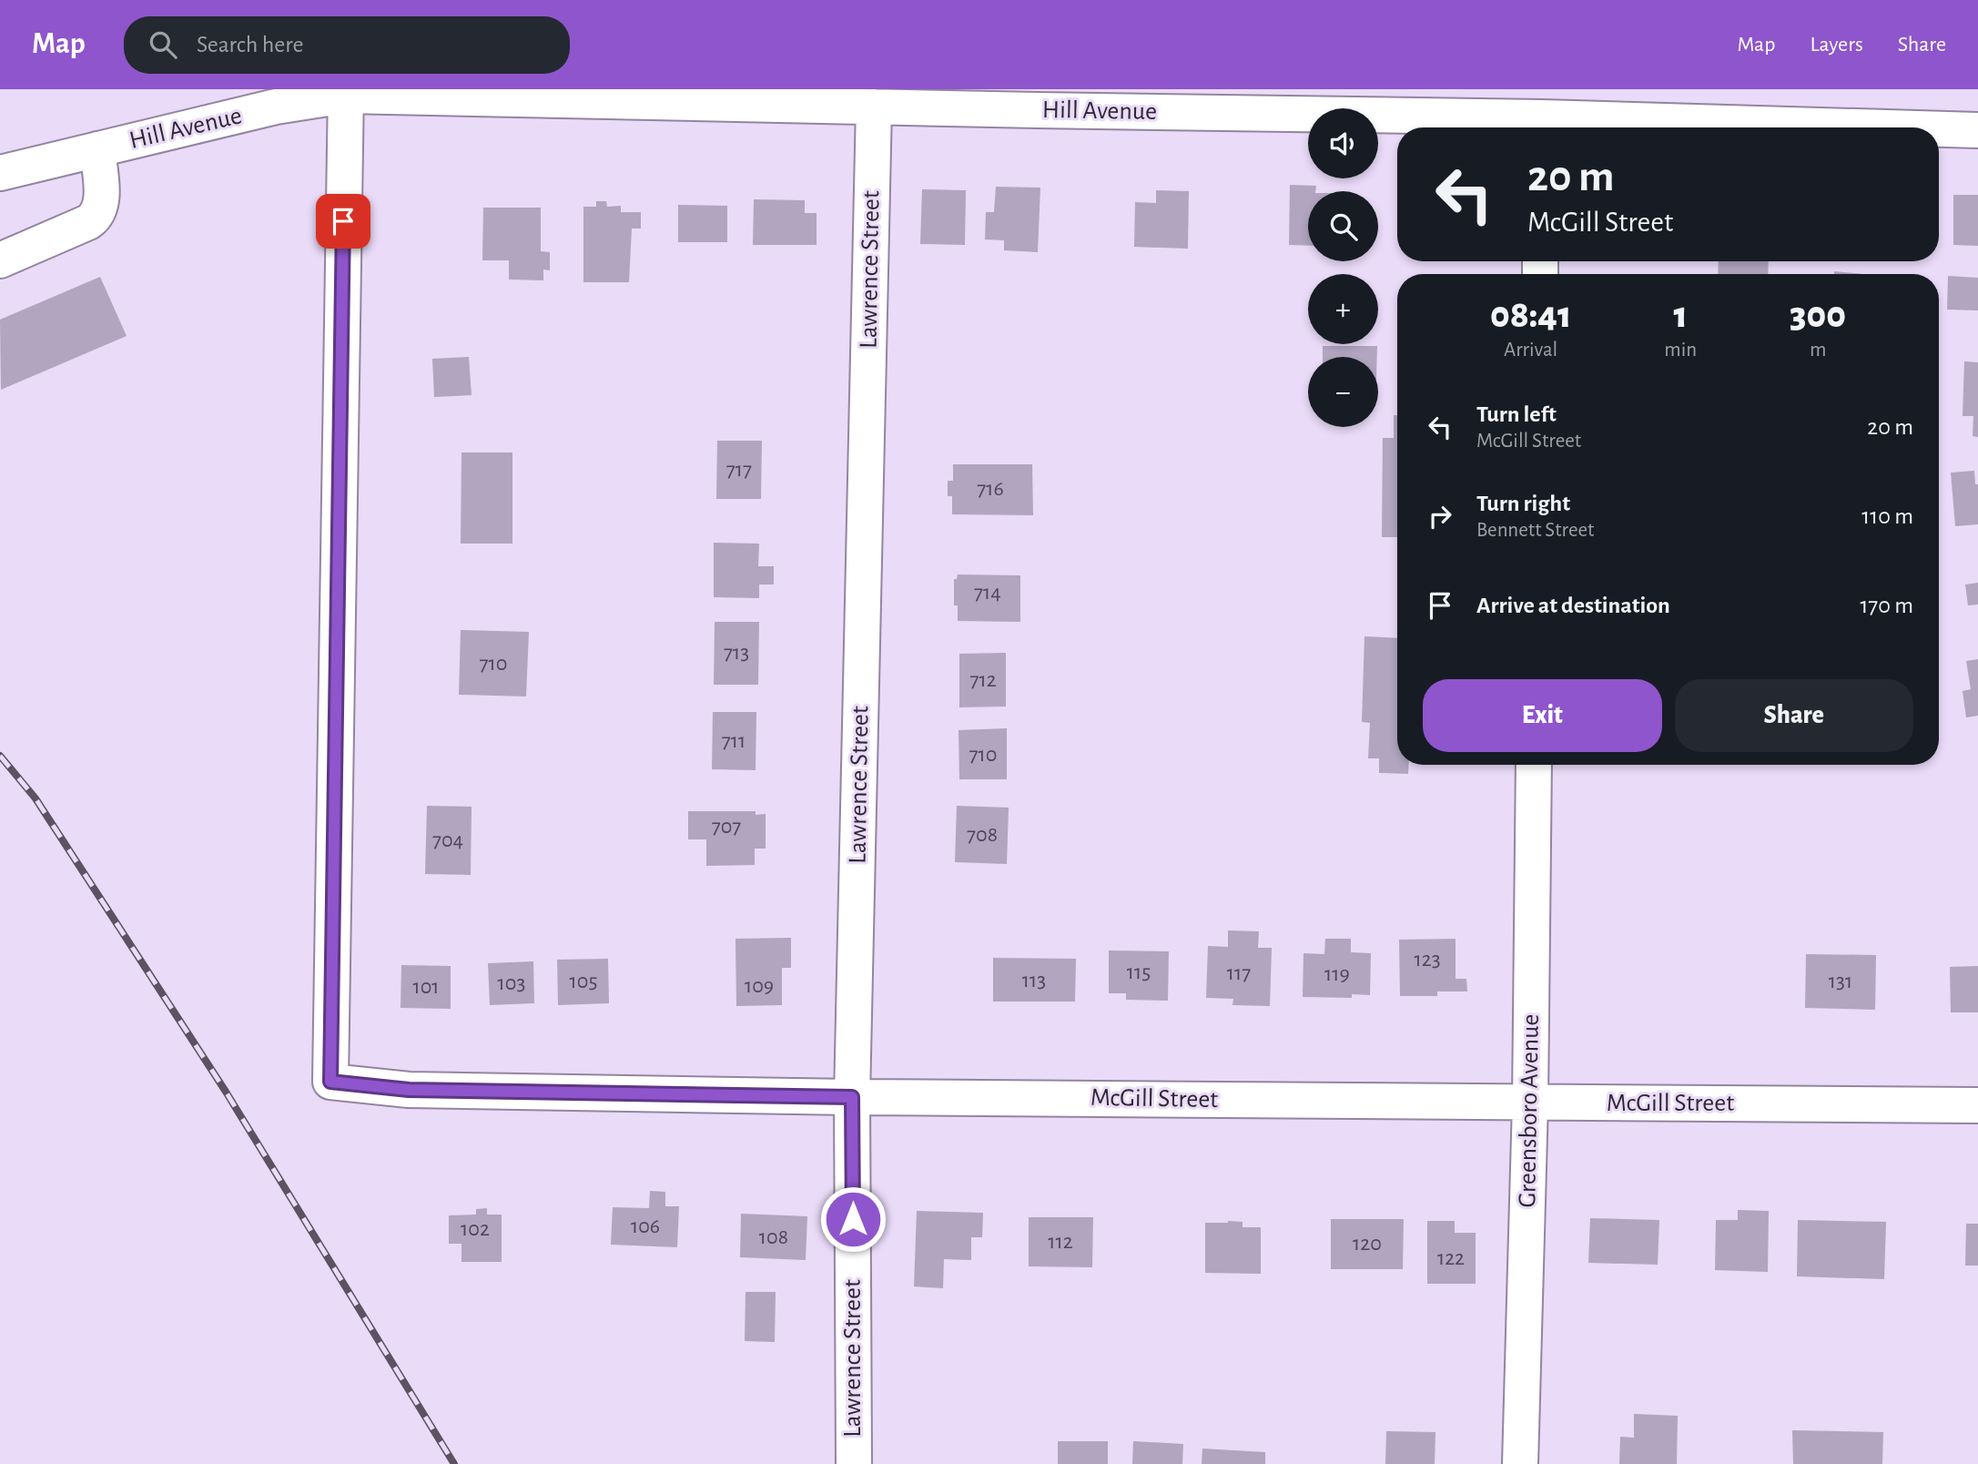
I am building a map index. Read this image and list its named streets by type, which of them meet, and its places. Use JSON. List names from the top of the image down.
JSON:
{
  "streets": {
    "street": [
      "Hill Avenue",
      "Lawrence Street",
      "McGill Street",
      "Greensboro Avenue"
    ]
  },
  "crossings": [
    ["Hill Avenue", "Lawrence Street"],
    ["Hill Avenue", "McGill Street"],
    ["Lawrence Street", "McGill Street"],
    ["McGill Street", "Greensboro Avenue"]
  ],
  "house_numbers": [
    "717",
    "716",
    "714",
    "713",
    "710",
    "712",
    "711",
    "710",
    "707",
    "708",
    "704",
    "123",
    "115",
    "117",
    "119",
    "113",
    "105",
    "131",
    "103",
    "109",
    "101",
    "106",
    "102",
    "108",
    "112",
    "120",
    "122"
  ],
  "page": {
    "header": "Map",
    "search": "Search here",
    "nav": ["Map", "Layers", "Share"],
    "map_buttons": ["+", "−"],
    "turn": ["20 m", "McGill Street"],
    "eta": [
      "08:41",
      "Arrival",
      "1",
      "min",
      "300",
      "m"
    ],
    "list": [
      {
        "name": "Turn left",
        "note": "McGill Street",
        "value": "20 m"
      },
      {
        "name": "Turn right",
        "note": "Bennett Street",
        "value": "110 m"
      },
      {
        "name": "Arrive at destination",
        "value": "170 m"
      }
    ],
    "buttons": ["Exit", "Share"]
  }
}
